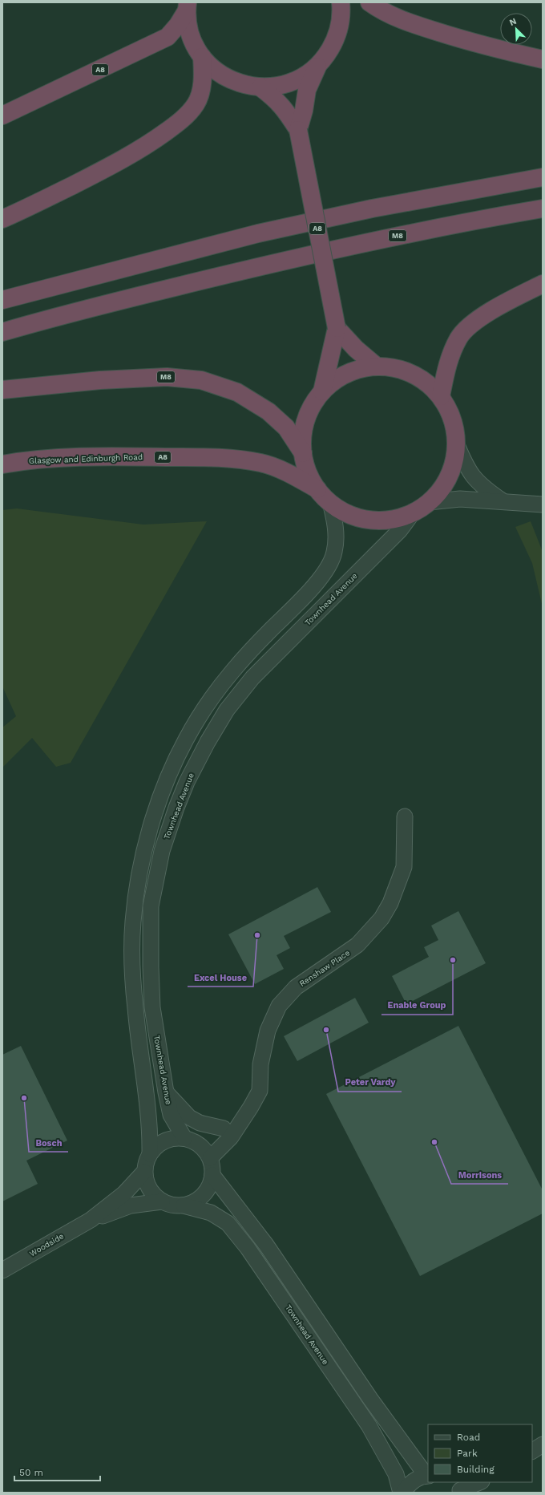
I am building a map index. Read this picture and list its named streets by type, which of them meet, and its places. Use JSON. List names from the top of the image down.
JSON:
{
  "streets": {
    "highway": ["A8", "M8", "Glasgow and Edinburgh Road"],
    "street": ["Townhead Avenue", "Renshaw Place", "Woodside"]
  },
  "crossings": [
    ["Townhead Avenue", "Renshaw Place"],
    ["Townhead Avenue", "Woodside"],
    ["Renshaw Place", "Woodside"]
  ],
  "places": [
    "Excel House",
    "Enable Group",
    "Peter Vardy",
    "Bosch",
    "Morrisons"
  ],
  "legend": ["Road", "Park", "Building"],
  "scale_bar": "50 m",
  "north": "top left"
}
